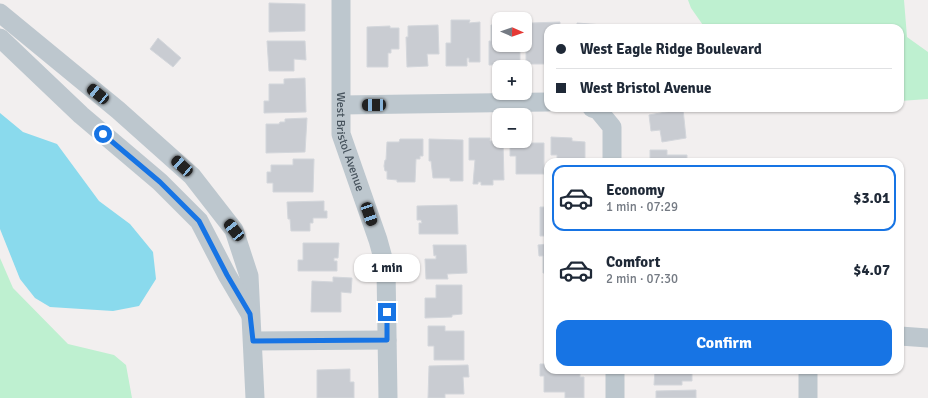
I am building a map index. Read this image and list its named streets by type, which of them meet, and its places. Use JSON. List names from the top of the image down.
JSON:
{
  "streets": {
    "street": ["West Bristol Avenue"]
  },
  "north": "right",
  "page": {
    "map_buttons": ["+", "−"],
    "banner": ["West Eagle Ridge Boulevard", "West Bristol Avenue"],
    "list": [
      {
        "name": "Economy",
        "note": "1 min · 07:29",
        "value": "$3.01"
      },
      {
        "name": "Comfort",
        "note": "2 min · 07:30",
        "value": "$4.07"
      }
    ],
    "bubble": "1 min",
    "buttons": "Confirm"
  }
}
